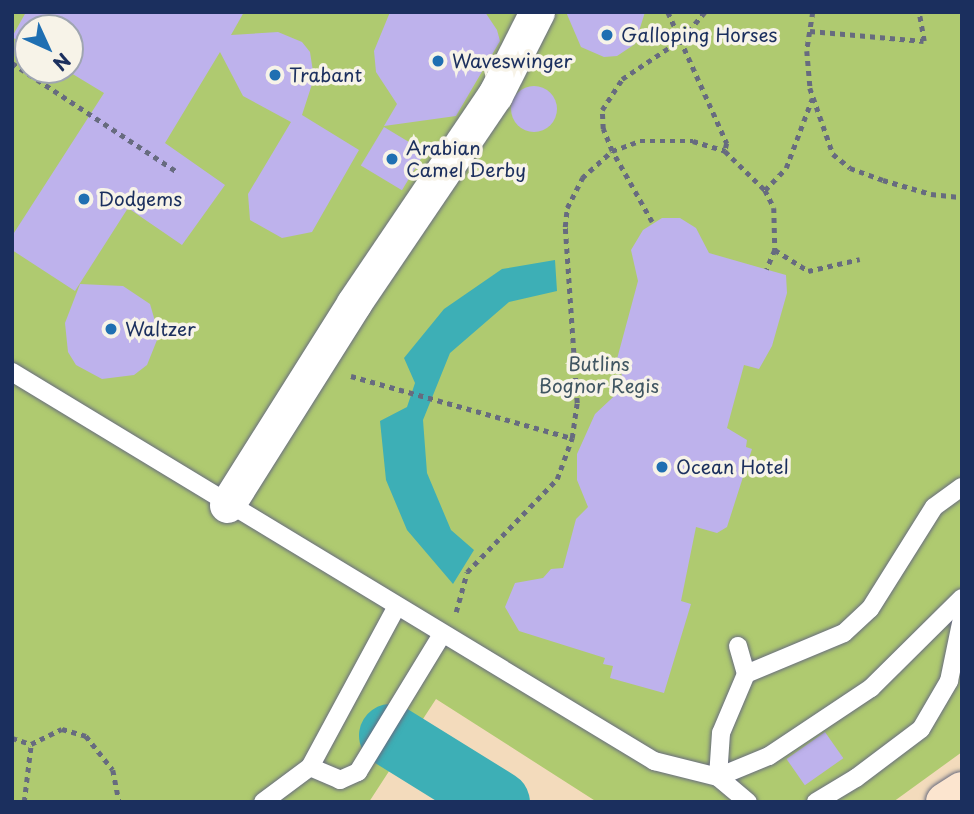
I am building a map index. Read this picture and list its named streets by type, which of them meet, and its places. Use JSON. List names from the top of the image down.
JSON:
{
  "parks": ["Butlins Bognor Regis"],
  "places": [
    "Galloping Horses",
    "Waveswinger",
    "Trabant",
    "Arabian Camel Derby",
    "Dodgems",
    "Waltzer",
    "Ocean Hotel"
  ],
  "north": "bottom right"
}
